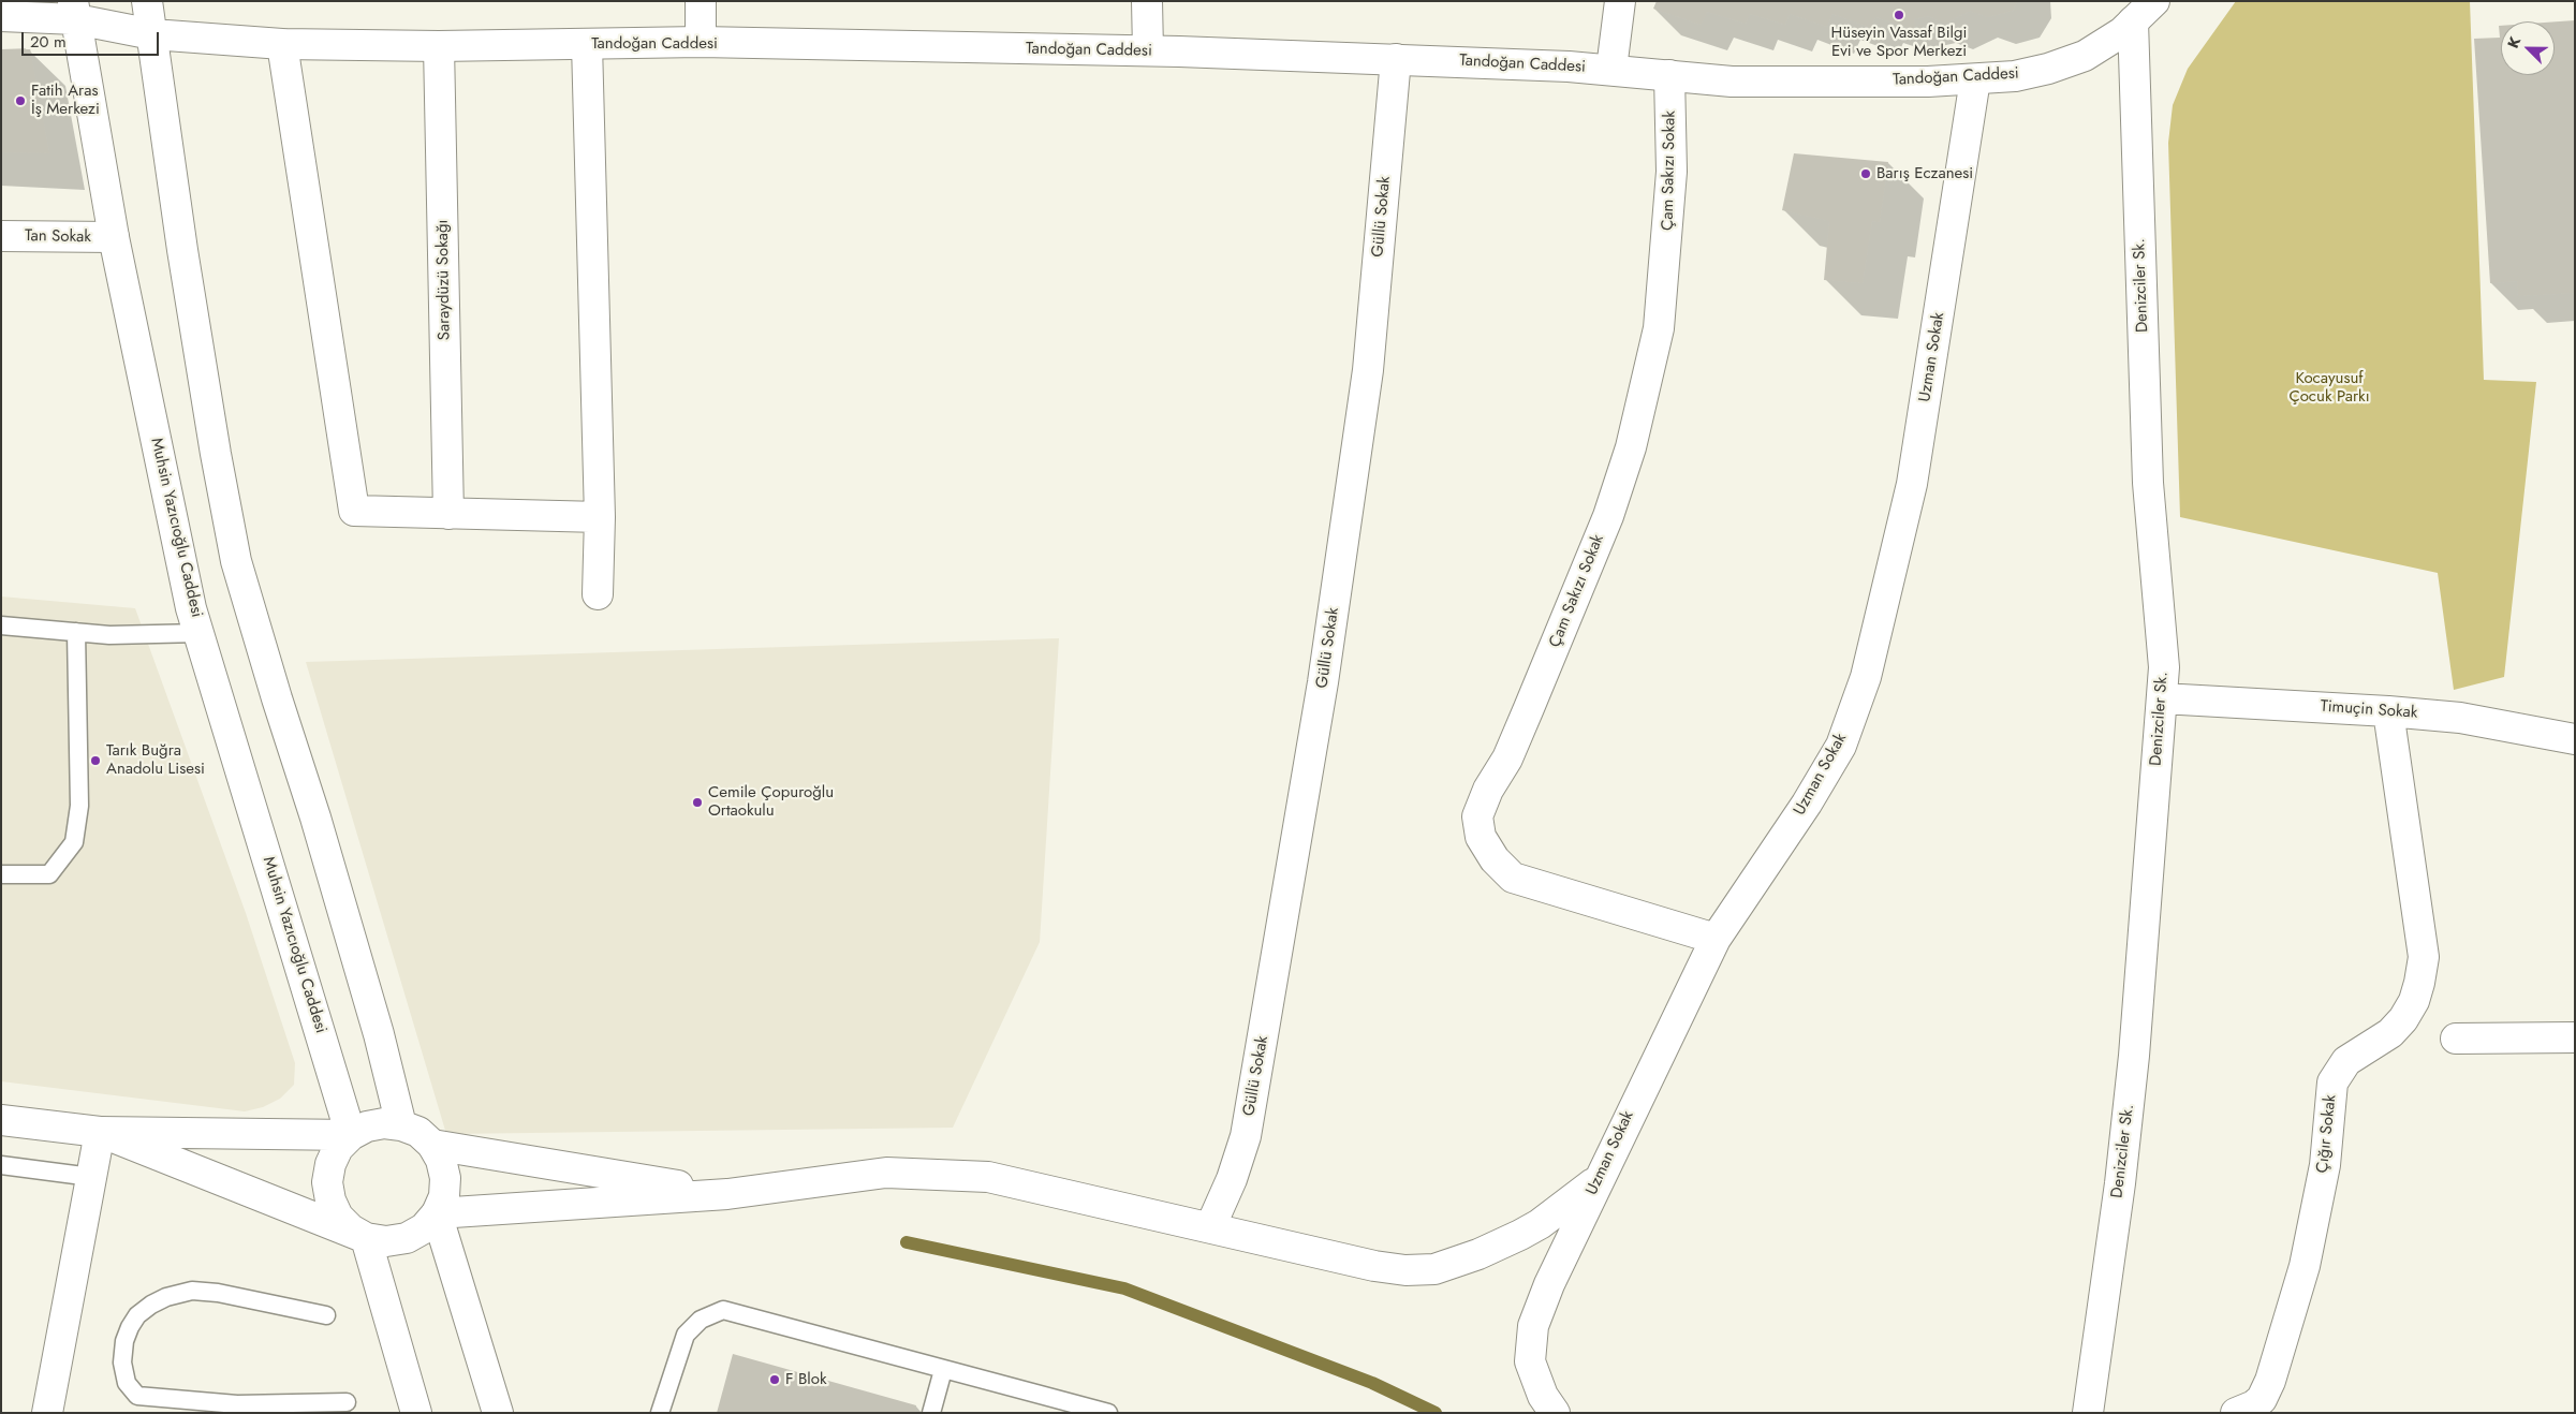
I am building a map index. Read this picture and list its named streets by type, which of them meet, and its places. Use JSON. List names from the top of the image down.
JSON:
{
  "streets": {
    "street": [
      "Tandoğan Caddesi",
      "Çam Sakızı Sokak",
      "Güllü Sokak",
      "Tan Sokak",
      "Saraydüzü Sokağı",
      "Denizciler Sk.",
      "Uzman Sokak",
      "Muhsin Yazıcıoğlu Caddesi",
      "Timuçin Sokak",
      "Çığır Sokak"
    ]
  },
  "crossings": [
    ["Tandoğan Caddesi", "Çam Sakızı Sokak"],
    ["Tandoğan Caddesi", "Güllü Sokak"],
    ["Tandoğan Caddesi", "Saraydüzü Sokağı"],
    ["Tandoğan Caddesi", "Denizciler Sk."],
    ["Tandoğan Caddesi", "Uzman Sokak"],
    ["Tandoğan Caddesi", "Muhsin Yazıcıoğlu Caddesi"],
    ["Çam Sakızı Sokak", "Uzman Sokak"],
    ["Tan Sokak", "Muhsin Yazıcıoğlu Caddesi"],
    ["Denizciler Sk.", "Timuçin Sokak"],
    ["Timuçin Sokak", "Çığır Sokak"]
  ],
  "parks": ["Kocayusuf Çocuk Parkı"],
  "places": [
    "Hüseyin Vassaf Bilgi Evi ve Spor Merkezi",
    "Fatih Aras İş Merkezi",
    "Barış Eczanesi",
    "Tarık Buğra Anadolu Lisesi",
    "Cemile Çopuroğlu Ortaokulu",
    "F Blok"
  ],
  "scale_bar": "20 m",
  "north": "top left"
}
